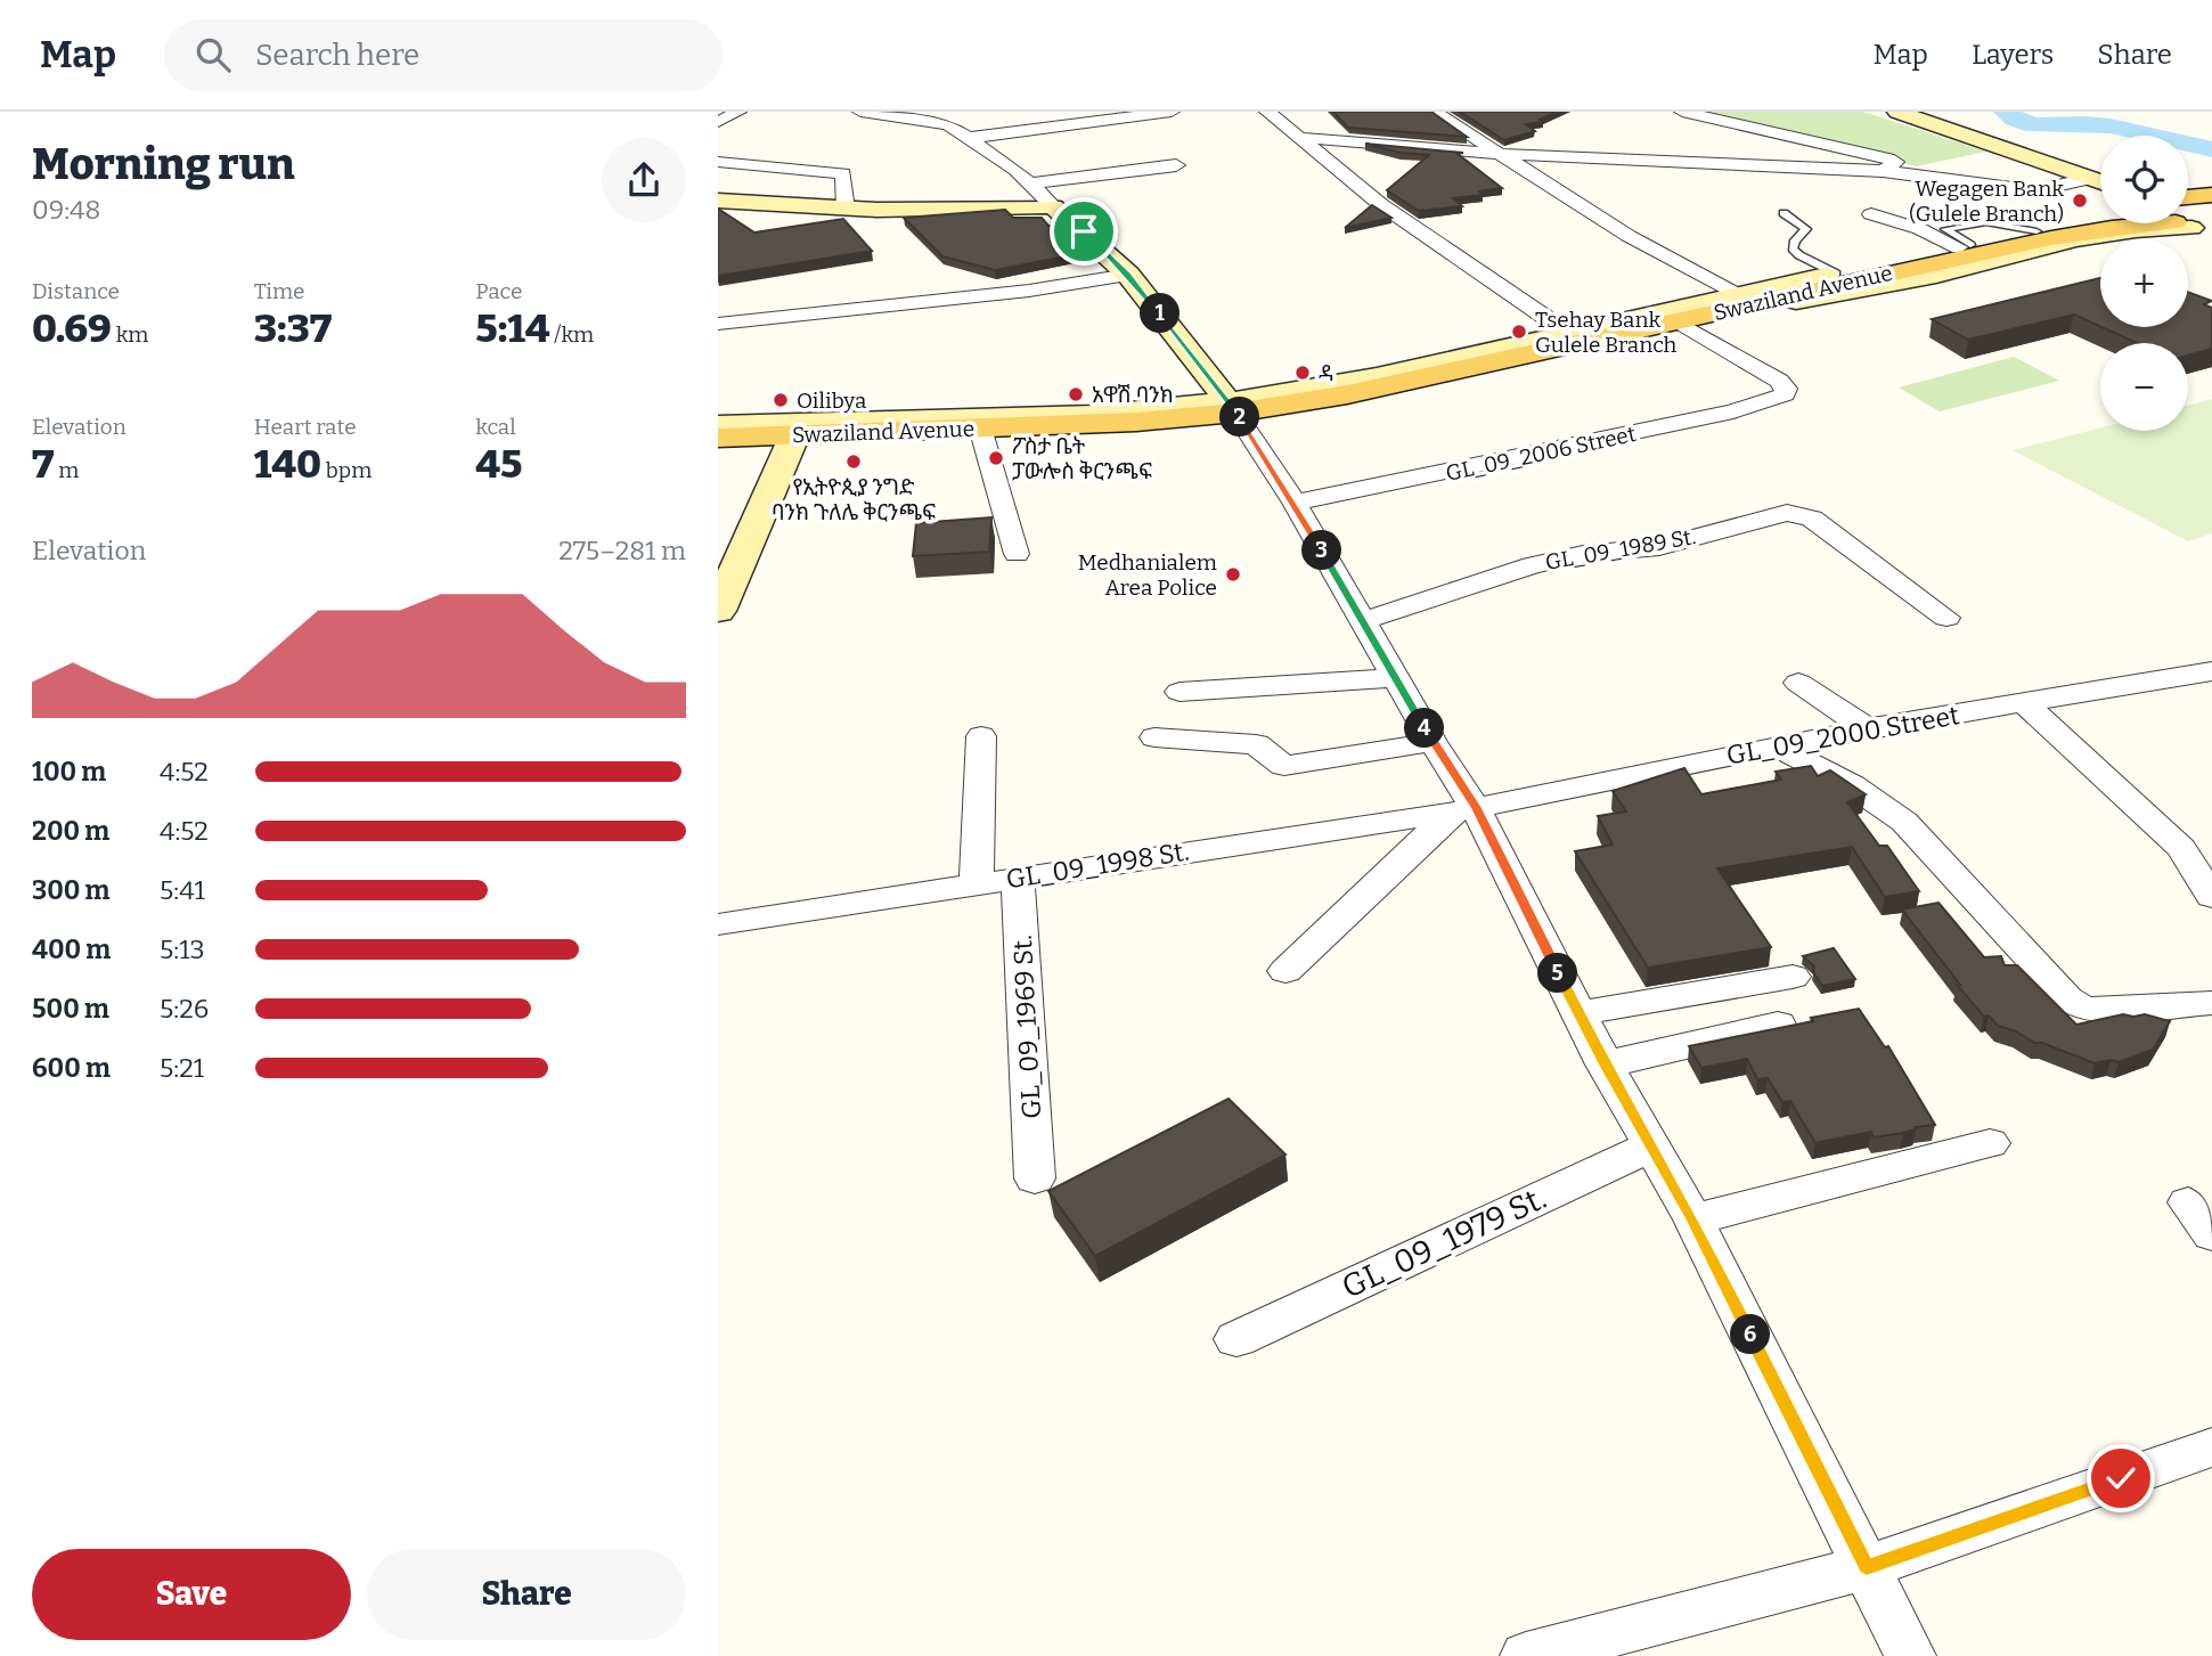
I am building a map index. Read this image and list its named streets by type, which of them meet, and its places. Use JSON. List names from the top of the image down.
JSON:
{
  "streets": {
    "main road": ["Swaziland Avenue"],
    "street": [
      "GL_09_2006 Street",
      "GL_09_1989 St.",
      "GL_09_2000 Street",
      "GL_09_1998 St.",
      "GL_09_1969 St.",
      "GL_09_1979 St."
    ]
  },
  "crossings": [
    ["GL_09_2000 Street", "GL_09_1998 St."],
    ["GL_09_1998 St.", "GL_09_1969 St."]
  ],
  "places": [
    "Wegagen Bank (Gulele Branch)",
    "Tsehay Bank Gulele Branch",
    "ዳ",
    "አዋሽ ባንክ",
    "Oilibya",
    "ፖስታ ቤት ፓውሎስ ቅርንጫፍ",
    "የኢትዮጲያ ንግድ ባንክ ጉለሌ ቅርንጫፍ",
    "Medhanialem Area Police"
  ],
  "page": {
    "header": "Map",
    "search": "Search here",
    "nav": ["Map", "Layers", "Share"],
    "heading": ["Morning run", "09:48"],
    "map_buttons": ["+", "−"],
    "stats": [
      ["Distance", "0.69 km"],
      ["Time", "3:37"],
      ["Pace", "5:14 /km"],
      ["Elevation", "7 m"],
      ["Heart rate", "140 bpm"],
      ["kcal", "45"]
    ],
    "pins": [
      "1",
      "2",
      "3",
      "4",
      "5",
      "6"
    ],
    "chart": ["Elevation", "275–281 m"],
    "list": [
      {
        "name": "100 m",
        "note": "4:52"
      },
      {
        "name": "200 m",
        "note": "4:52"
      },
      {
        "name": "300 m",
        "note": "5:41"
      },
      {
        "name": "400 m",
        "note": "5:13"
      },
      {
        "name": "500 m",
        "note": "5:26"
      },
      {
        "name": "600 m",
        "note": "5:21"
      }
    ],
    "buttons": ["Save", "Share"]
  }
}
